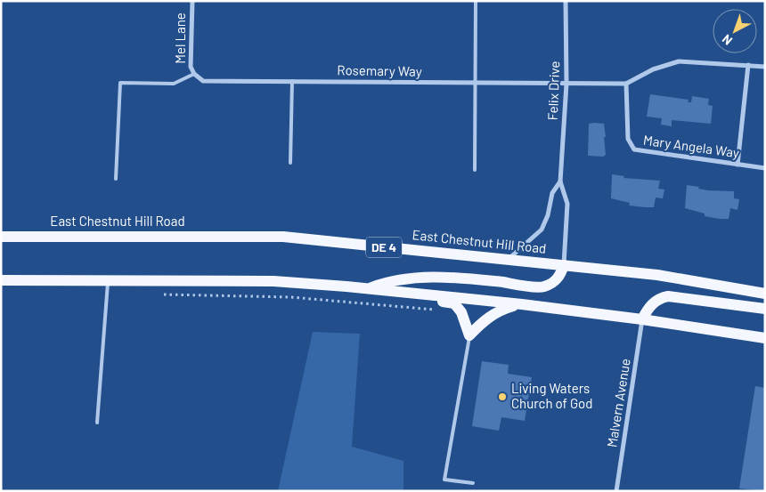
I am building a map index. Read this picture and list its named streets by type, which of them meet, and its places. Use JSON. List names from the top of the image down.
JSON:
{
  "streets": {
    "main road": ["East Chestnut Hill Road", "DE 4"],
    "street": [
      "Mel Lane",
      "Rosemary Way",
      "Felix Drive",
      "Mary Angela Way",
      "Malvern Avenue"
    ]
  },
  "crossings": [
    ["Mel Lane", "Rosemary Way"],
    ["Rosemary Way", "Felix Drive"],
    ["Felix Drive", "East Chestnut Hill Road"]
  ],
  "places": ["Living Waters Church of God"],
  "north": "bottom left"
}
